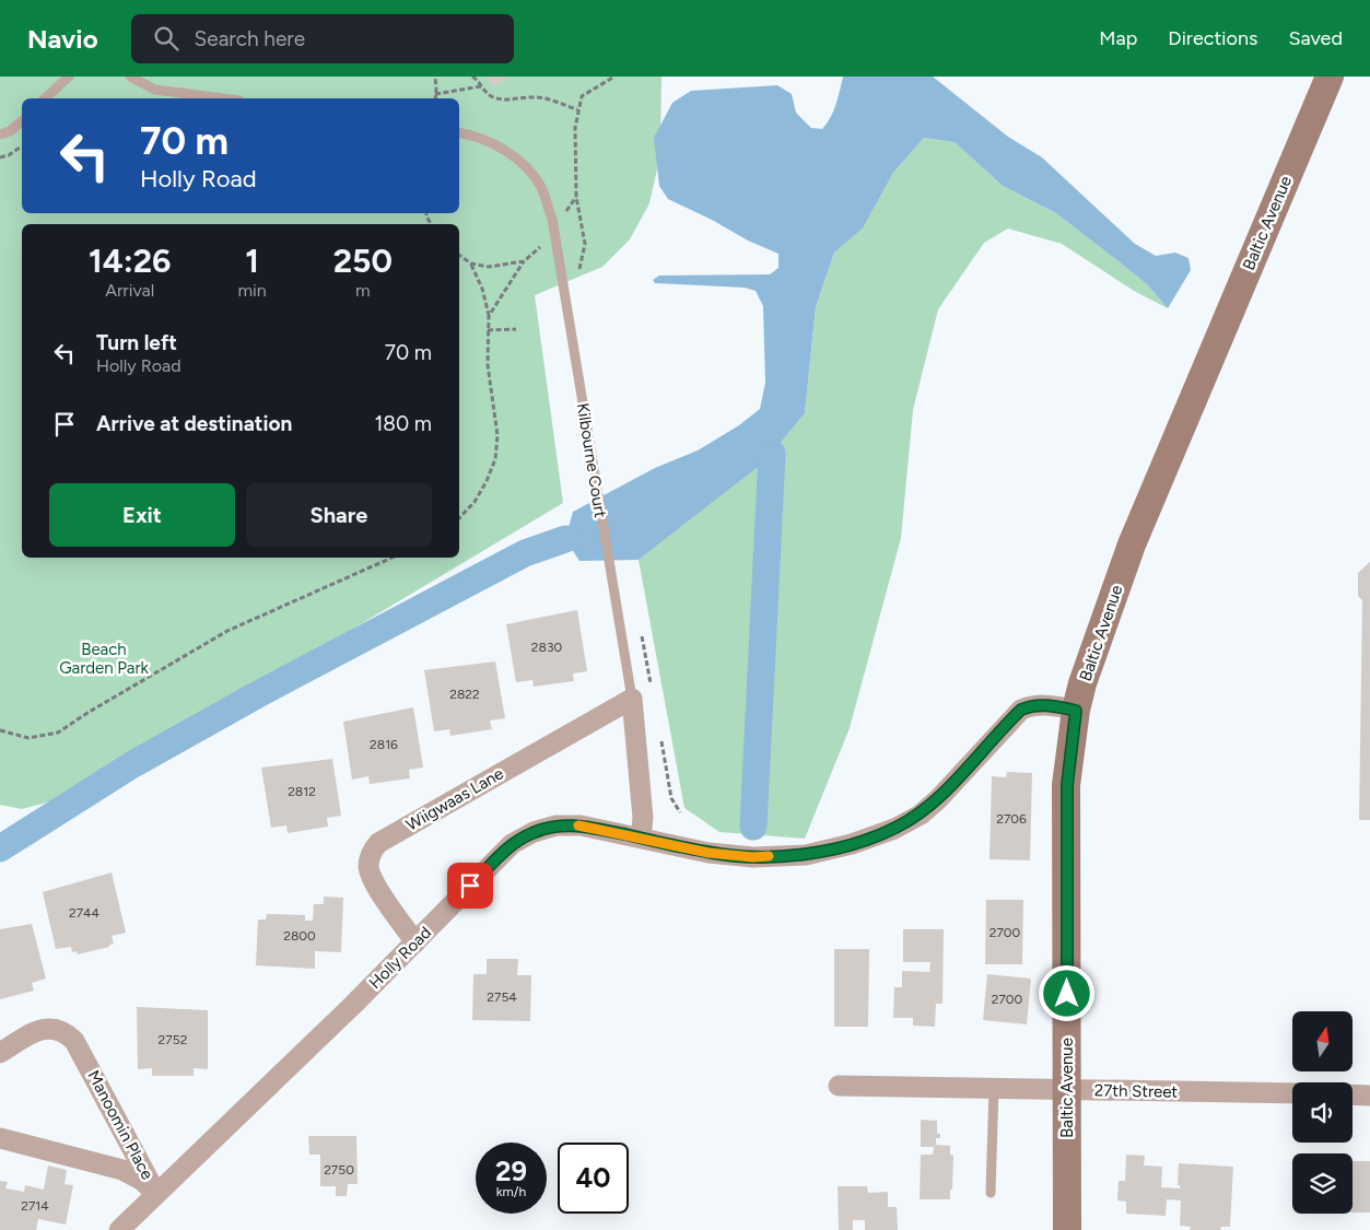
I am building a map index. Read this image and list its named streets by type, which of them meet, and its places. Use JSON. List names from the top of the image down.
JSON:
{
  "streets": {
    "street": [
      "Baltic Avenue",
      "Kilbourne Court",
      "Wiigwaas Lane",
      "Holly Road",
      "27th Street",
      "Manoomin Place"
    ]
  },
  "crossings": [
    ["Baltic Avenue", "Holly Road"],
    ["Baltic Avenue", "27th Street"],
    ["Kilbourne Court", "Wiigwaas Lane"],
    ["Kilbourne Court", "Holly Road"],
    ["Wiigwaas Lane", "Holly Road"],
    ["Holly Road", "Manoomin Place"]
  ],
  "parks": ["Beach Garden Park"],
  "house_numbers": [
    "2830",
    "2822",
    "2816",
    "2812",
    "2706",
    "2744",
    "2700",
    "2800",
    "2754",
    "2700",
    "2752",
    "2750",
    "2714"
  ],
  "north": "top",
  "page": {
    "header": "Navio",
    "search": "Search here",
    "nav": ["Map", "Directions", "Saved"],
    "turn": ["70 m", "Holly Road"],
    "eta": [
      "14:26",
      "Arrival",
      "1",
      "min",
      "250",
      "m"
    ],
    "list": [
      {
        "name": "Turn left",
        "note": "Holly Road",
        "value": "70 m"
      },
      {
        "name": "Arrive at destination",
        "value": "180 m"
      }
    ],
    "buttons": ["Exit", "Share"],
    "speed": "29 km/h",
    "limit": "40"
  }
}
